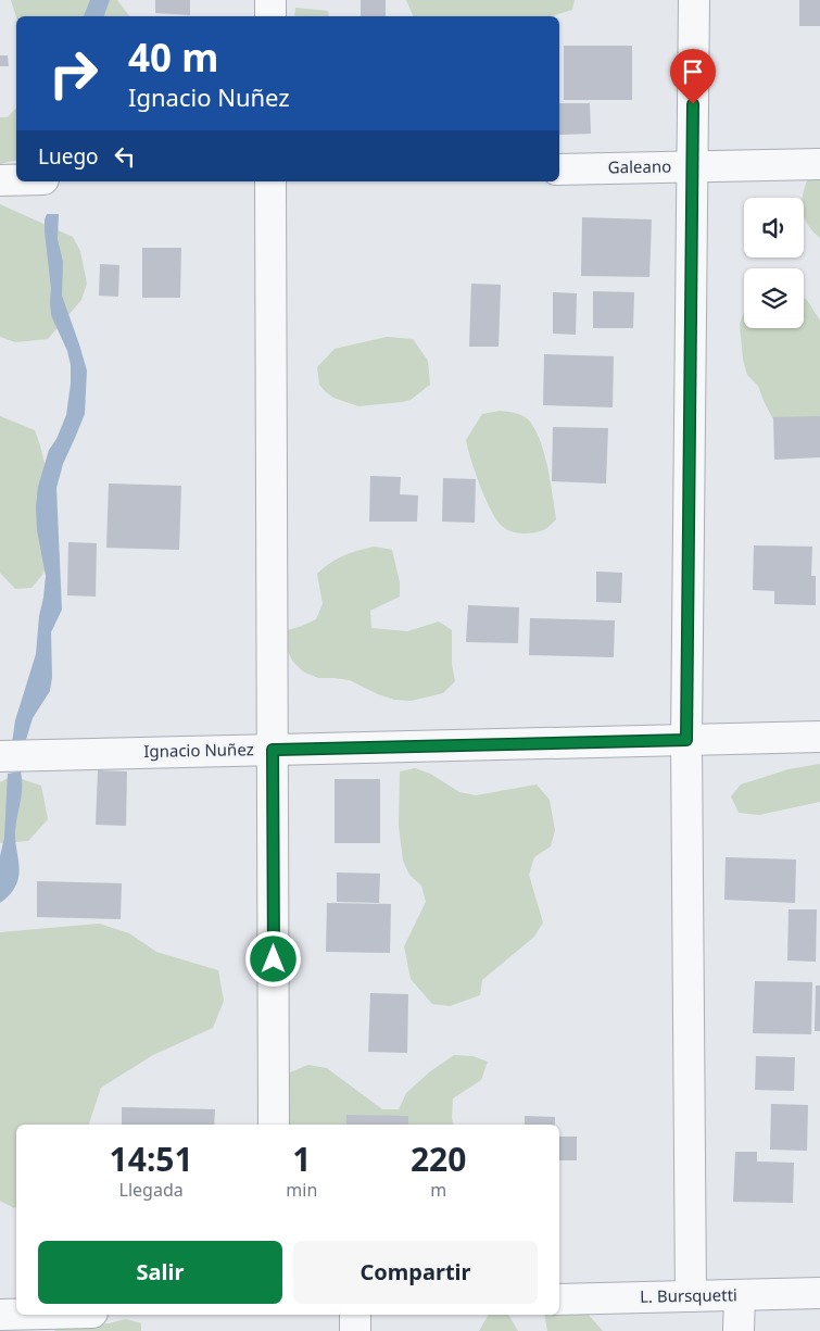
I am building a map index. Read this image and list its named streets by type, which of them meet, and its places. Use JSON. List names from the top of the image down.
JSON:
{
  "streets": {
    "street": ["Galeano", "Ignacio Nuñez", "L. Bursquetti"]
  },
  "page": {
    "turn": ["40 m", "Ignacio Nuñez"],
    "then": "Luego",
    "eta": [
      "14:51",
      "Llegada",
      "1",
      "min",
      "220",
      "m"
    ],
    "buttons": ["Salir", "Compartir"]
  }
}
